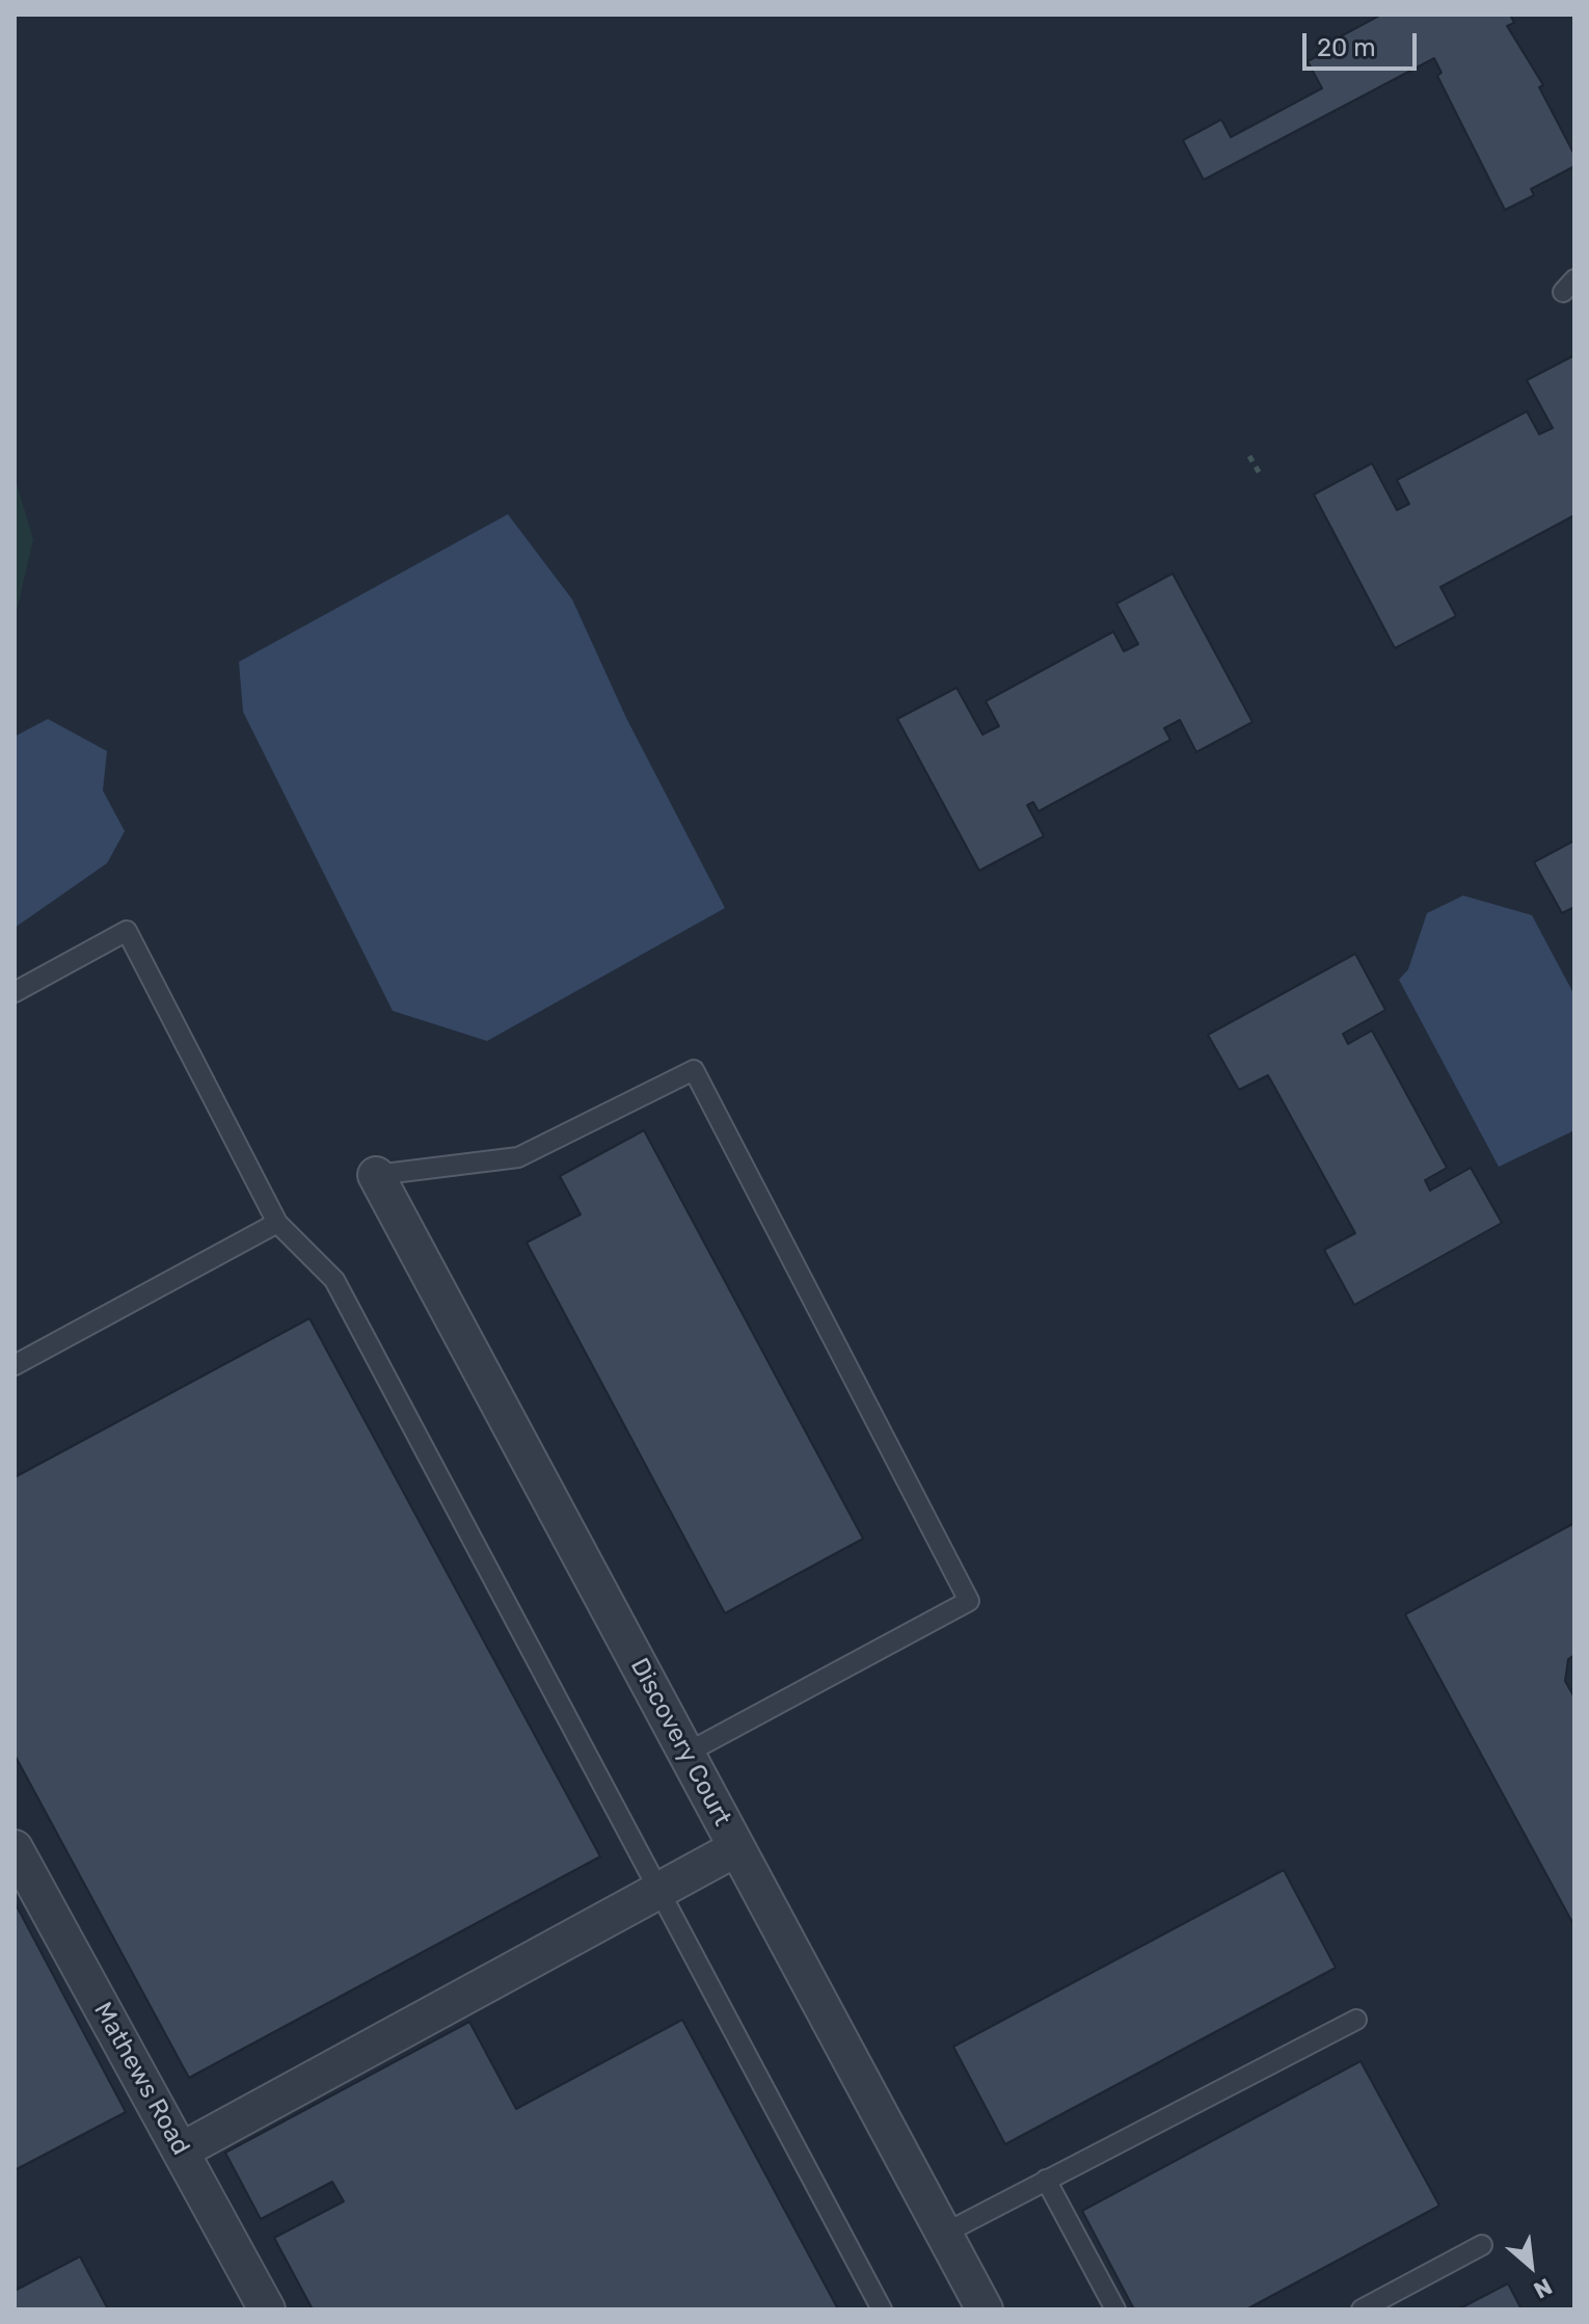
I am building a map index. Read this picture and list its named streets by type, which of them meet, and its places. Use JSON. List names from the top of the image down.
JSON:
{
  "streets": {
    "street": ["Discovery Court", "Mathews Road"]
  },
  "scale_bar": "20 m",
  "north": "bottom right"
}
